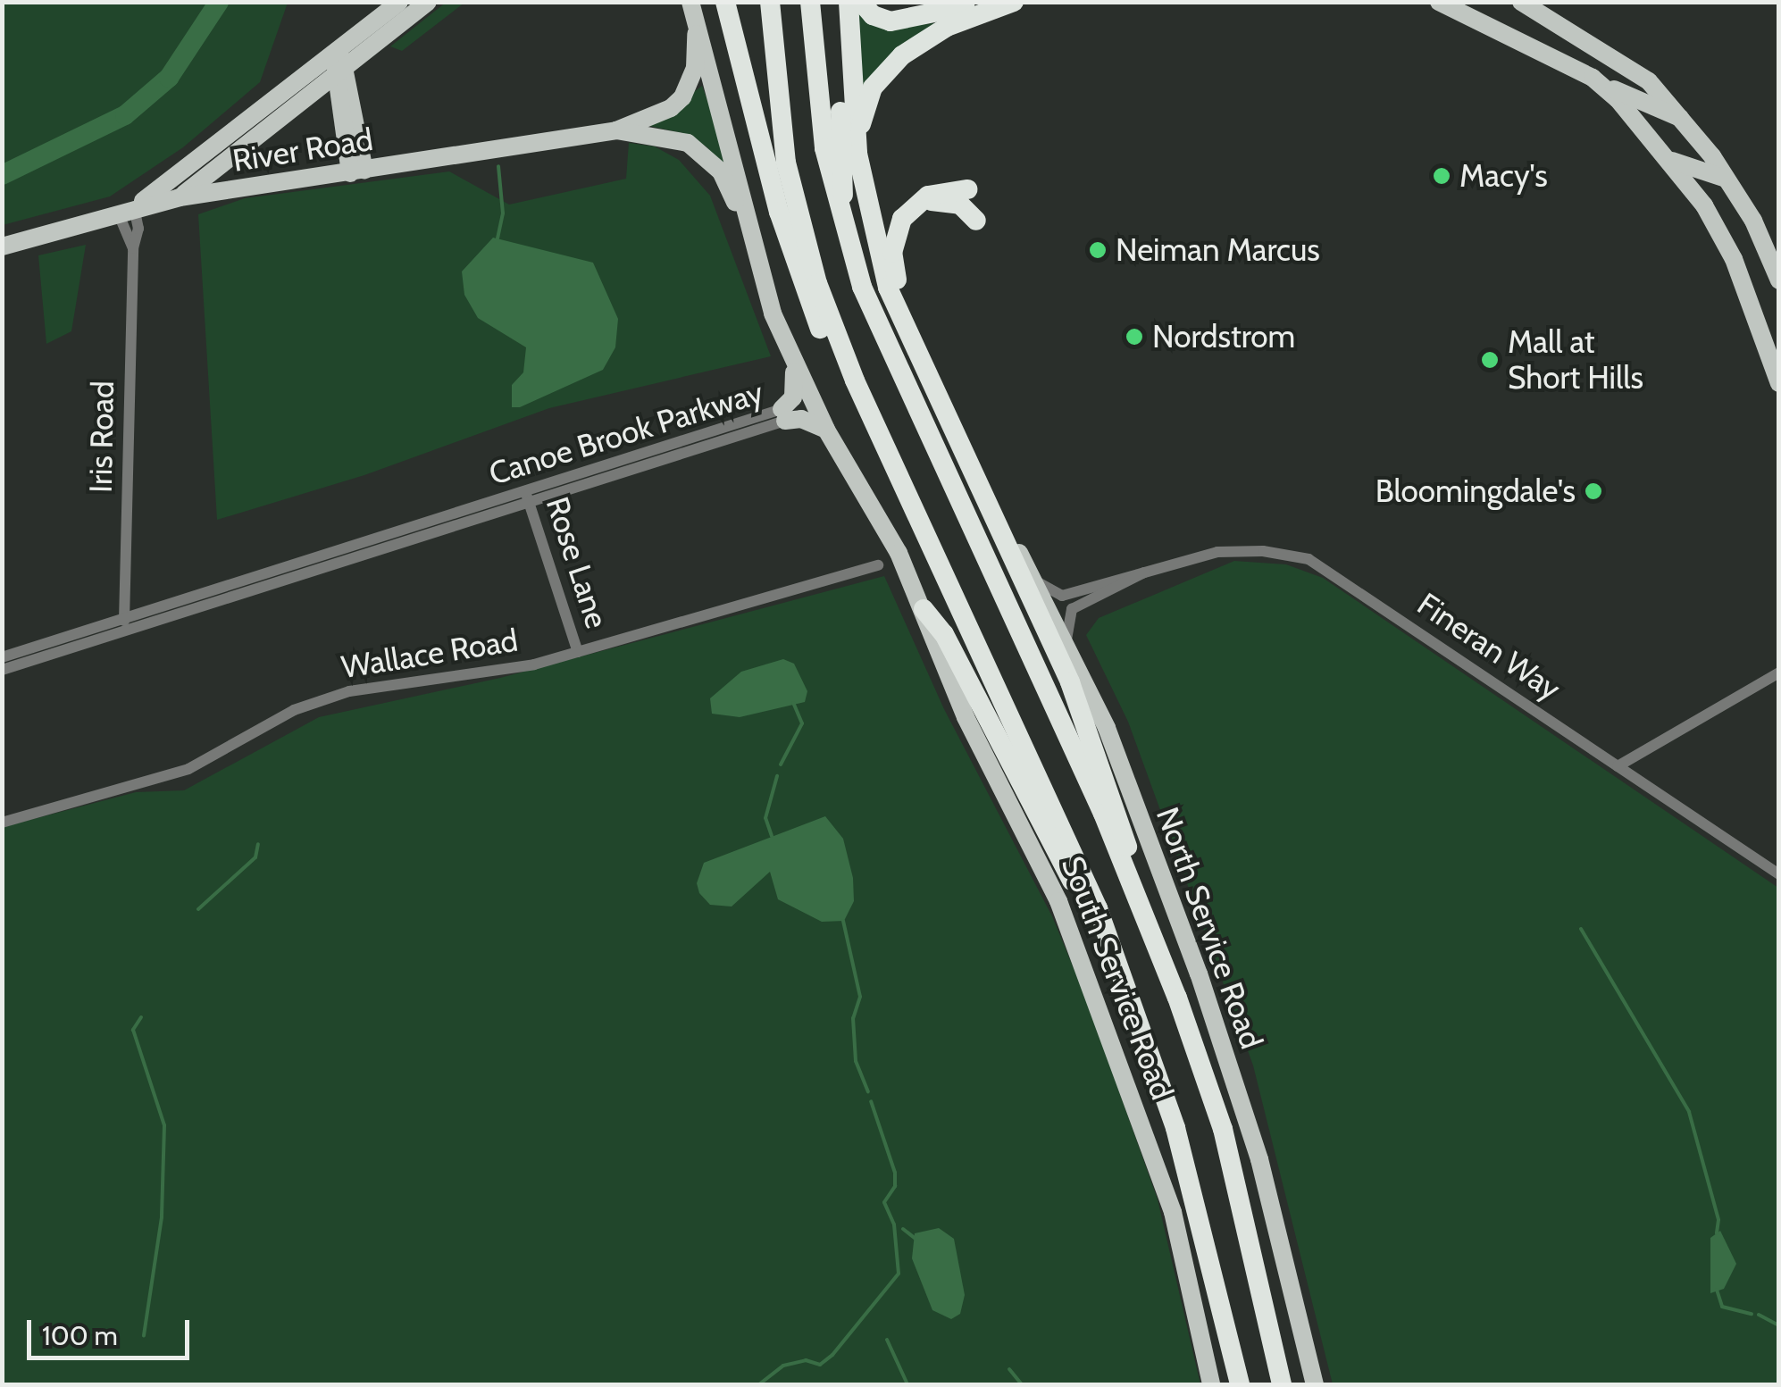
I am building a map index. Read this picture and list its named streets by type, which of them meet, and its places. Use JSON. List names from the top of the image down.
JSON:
{
  "streets": {
    "main road": ["River Road", "North Service Road", "South Service Road"],
    "street": [
      "Canoe Brook Parkway",
      "Iris Road",
      "Rose Lane",
      "Fineran Way",
      "Wallace Road"
    ]
  },
  "crossings": [
    ["River Road", "Iris Road"],
    ["River Road", "South Service Road"],
    ["Canoe Brook Parkway", "Iris Road"],
    ["Canoe Brook Parkway", "Rose Lane"],
    ["Rose Lane", "Wallace Road"],
    ["Fineran Way", "North Service Road"]
  ],
  "places": [
    "Macy's",
    "Neiman Marcus",
    "Nordstrom",
    "Mall at Short Hills",
    "Bloomingdale's"
  ],
  "scale_bar": "100 m"
}
